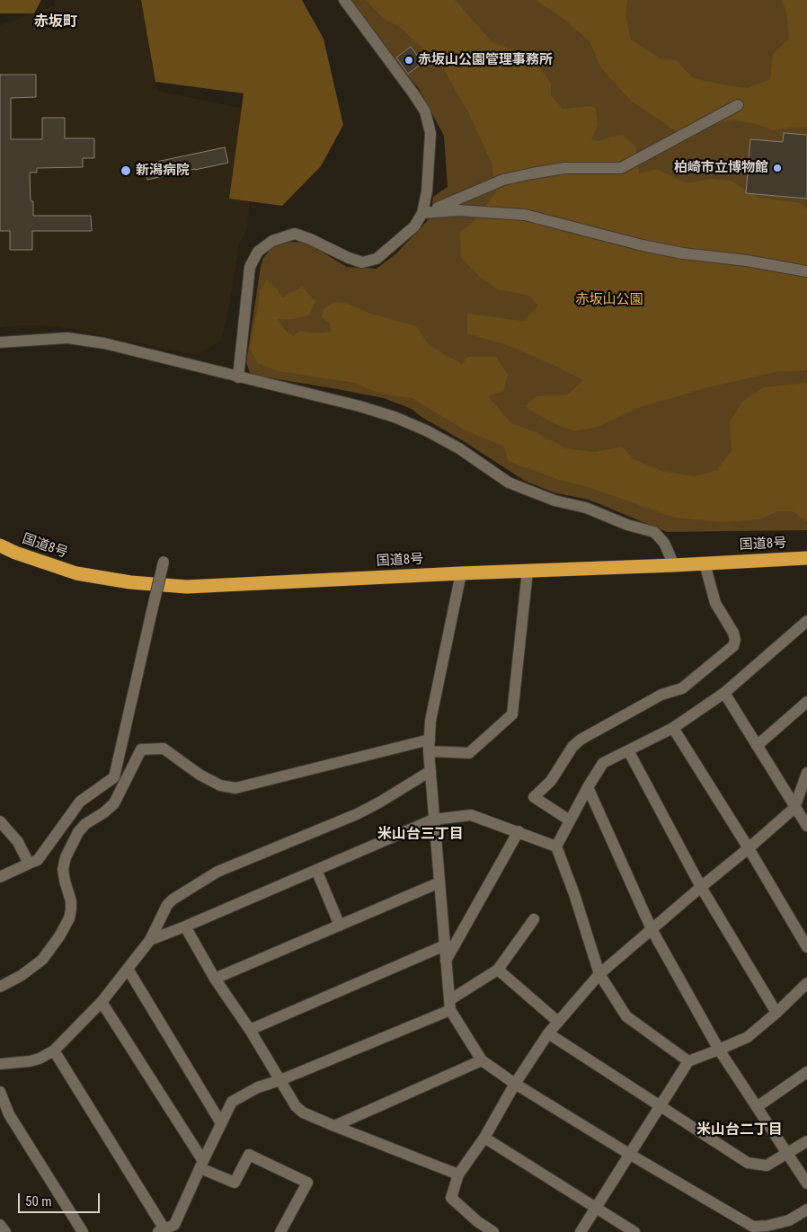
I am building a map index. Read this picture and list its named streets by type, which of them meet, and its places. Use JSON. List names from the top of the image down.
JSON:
{
  "streets": {
    "highway": ["国道8号"]
  },
  "districts": ["赤坂町", "米山台三丁目", "米山台二丁目"],
  "parks": ["赤坂山公園"],
  "places": ["赤坂山公園管理事務所", "柏崎市立博物館", "新潟病院"],
  "scale_bar": "50 m"
}
